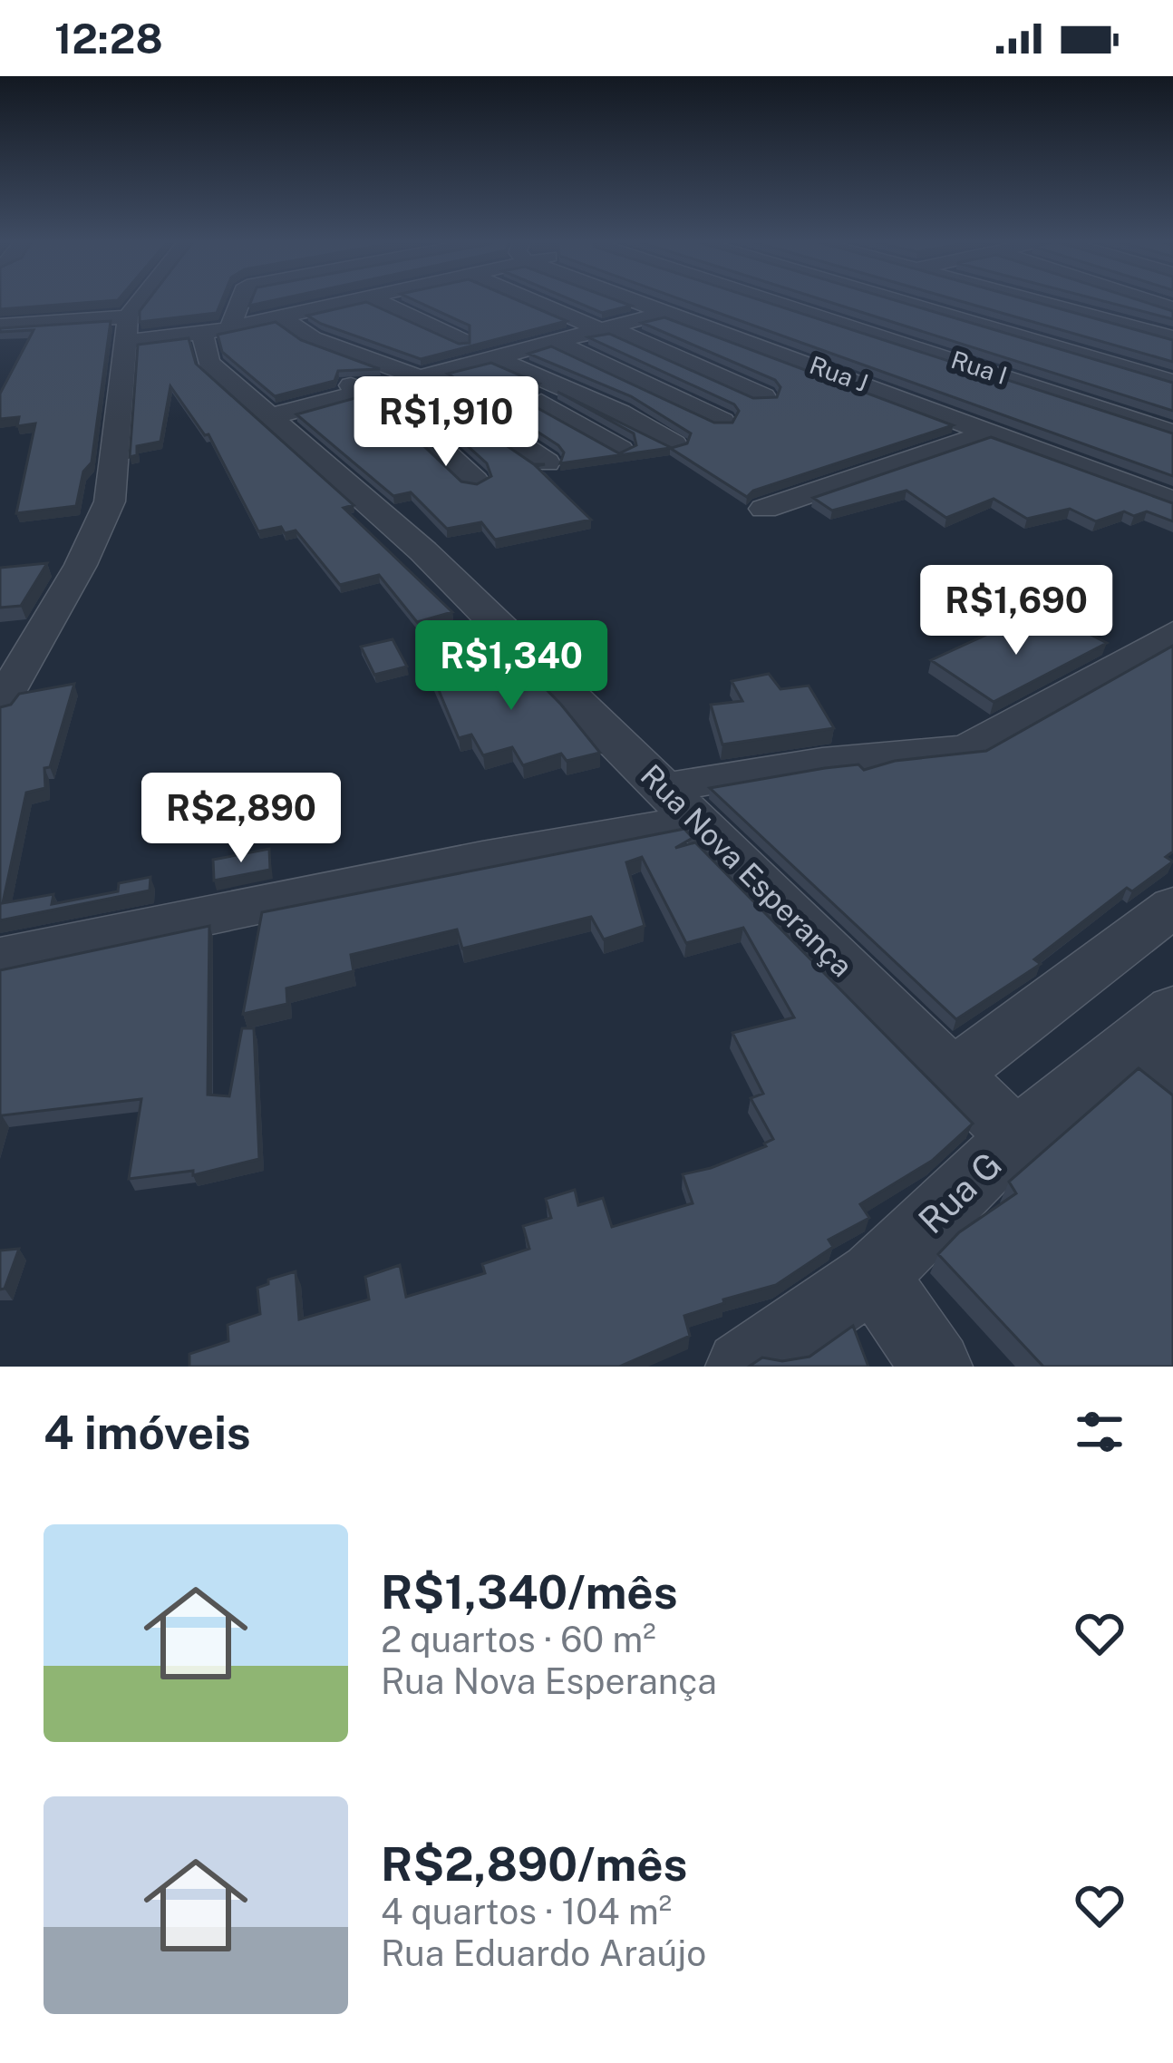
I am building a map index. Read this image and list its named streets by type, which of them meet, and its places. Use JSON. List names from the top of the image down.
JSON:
{
  "streets": {
    "street": [
      "Rua I",
      "Rua J",
      "Rua Nova Esperança",
      "Rua G"
    ]
  },
  "crossings": [
    ["Rua Nova Esperança", "Rua G"]
  ],
  "page": {
    "status": "12:28",
    "price": [
      "R$1,910",
      "R$1,690",
      "R$1,340",
      "R$2,890"
    ],
    "heading": "4 imóveis",
    "list": [
      {
        "name": "R$1,340/mês",
        "note": "2 quartos · 60 m² · Rua Nova Esperança"
      },
      {
        "name": "R$2,890/mês",
        "note": "4 quartos · 104 m² · Rua Eduardo Araújo"
      }
    ]
  }
}
